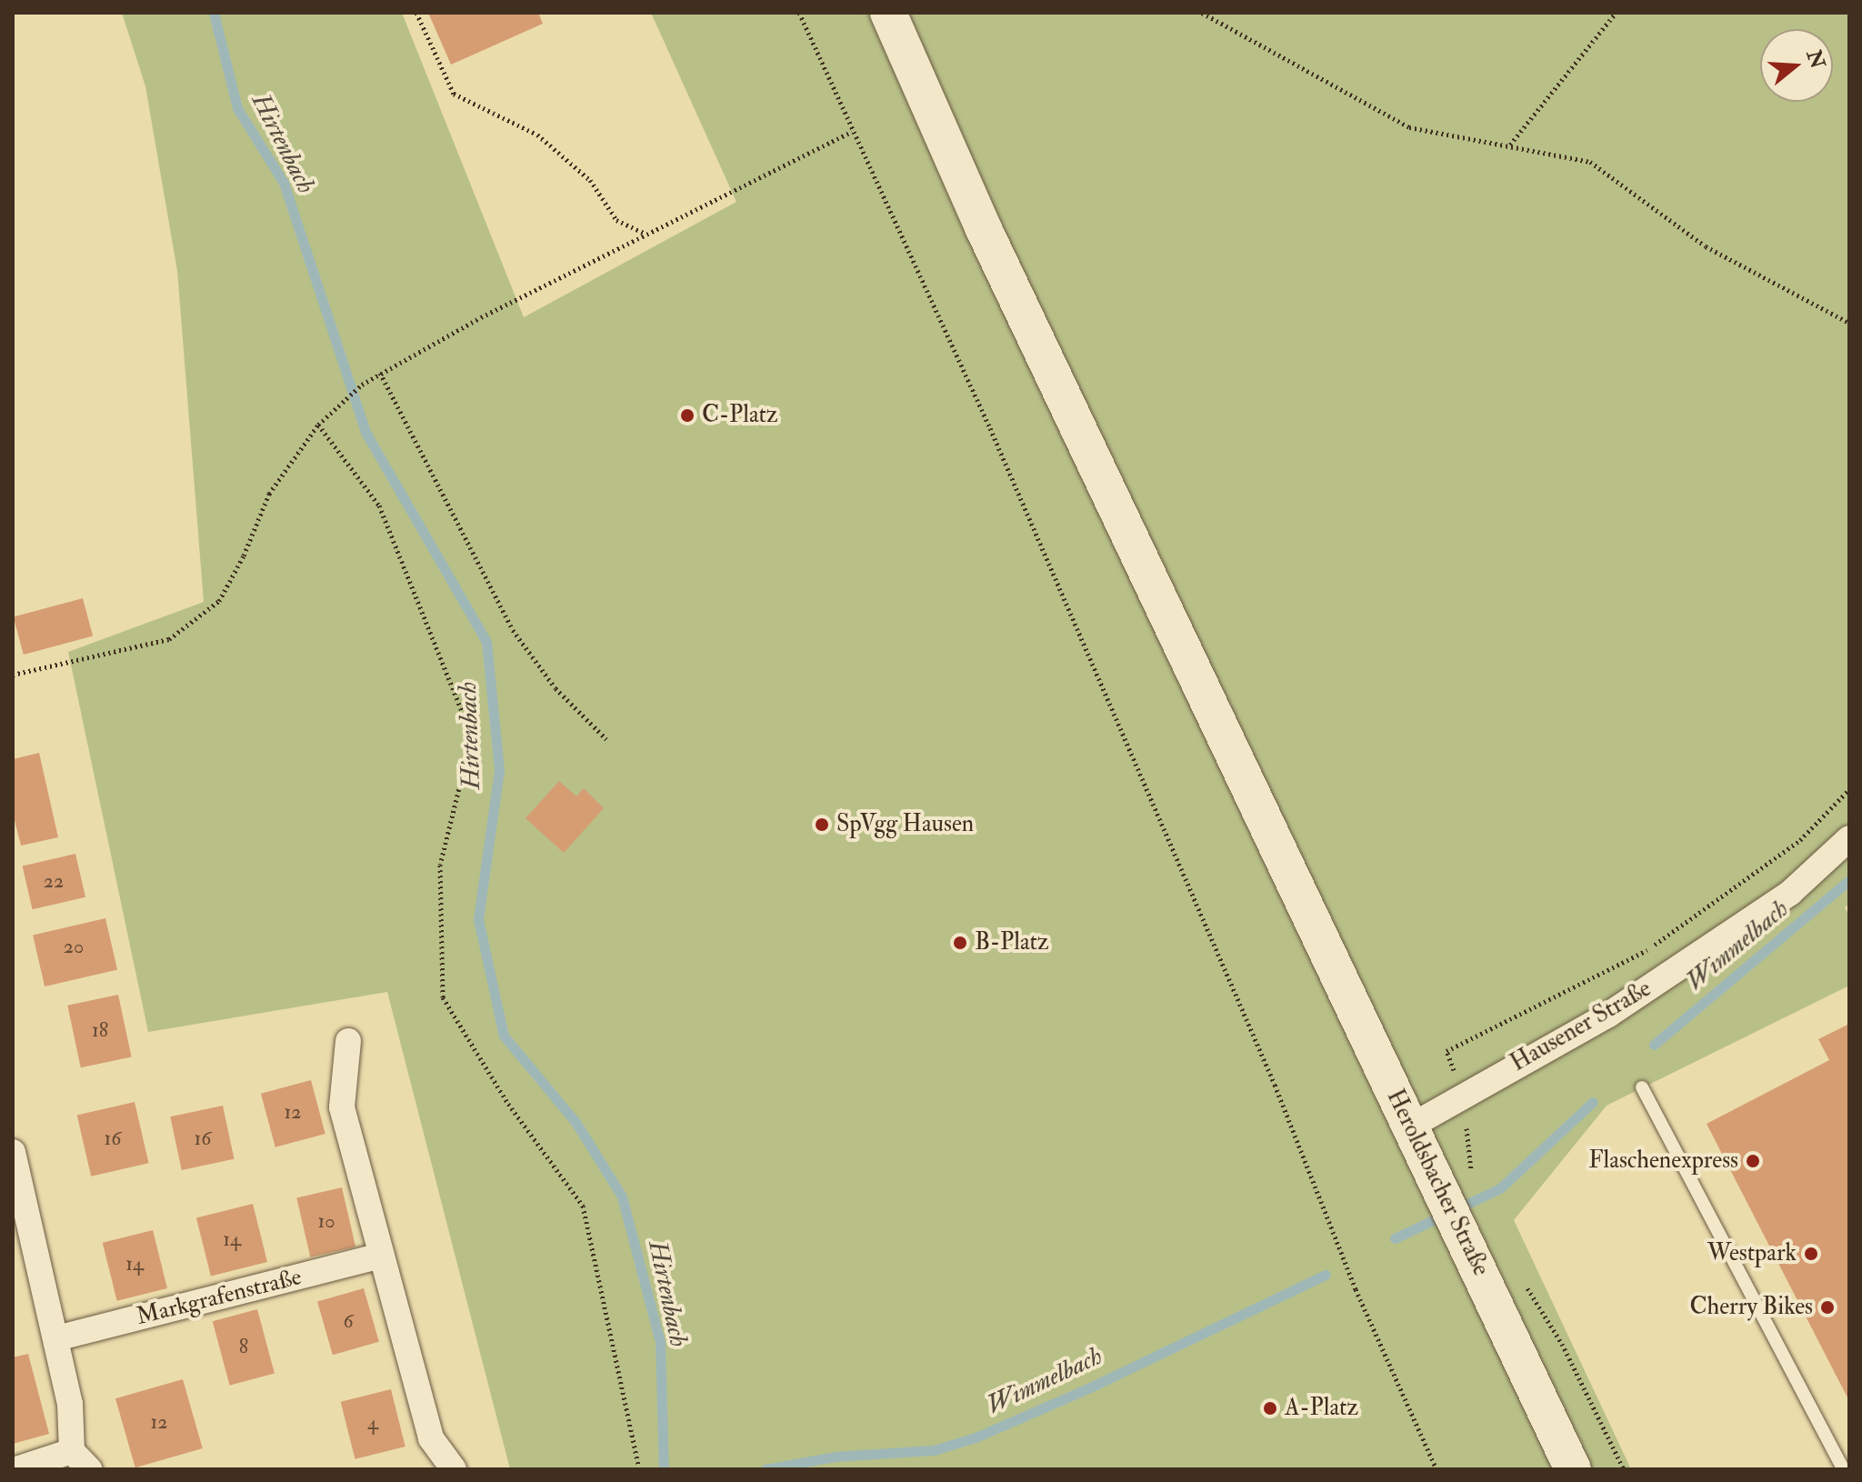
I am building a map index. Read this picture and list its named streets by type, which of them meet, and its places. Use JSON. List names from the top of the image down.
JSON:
{
  "streets": {
    "street": ["Hausener Straße", "Heroldsbacher Straße", "Markgrafenstraße"]
  },
  "crossings": [
    ["Hausener Straße", "Heroldsbacher Straße"]
  ],
  "water": ["Hirtenbach", "Wimmelbach"],
  "places": [
    "C-Platz",
    "SpVgg Hausen",
    "B-Platz",
    "Flaschenexpress",
    "Westpark",
    "Cherry Bikes",
    "A-Platz"
  ],
  "house_numbers": [
    "22",
    "20",
    "18",
    "12",
    "16",
    "16",
    "10",
    "14",
    "14",
    "6",
    "8",
    "12",
    "4"
  ],
  "north": "right"
}
